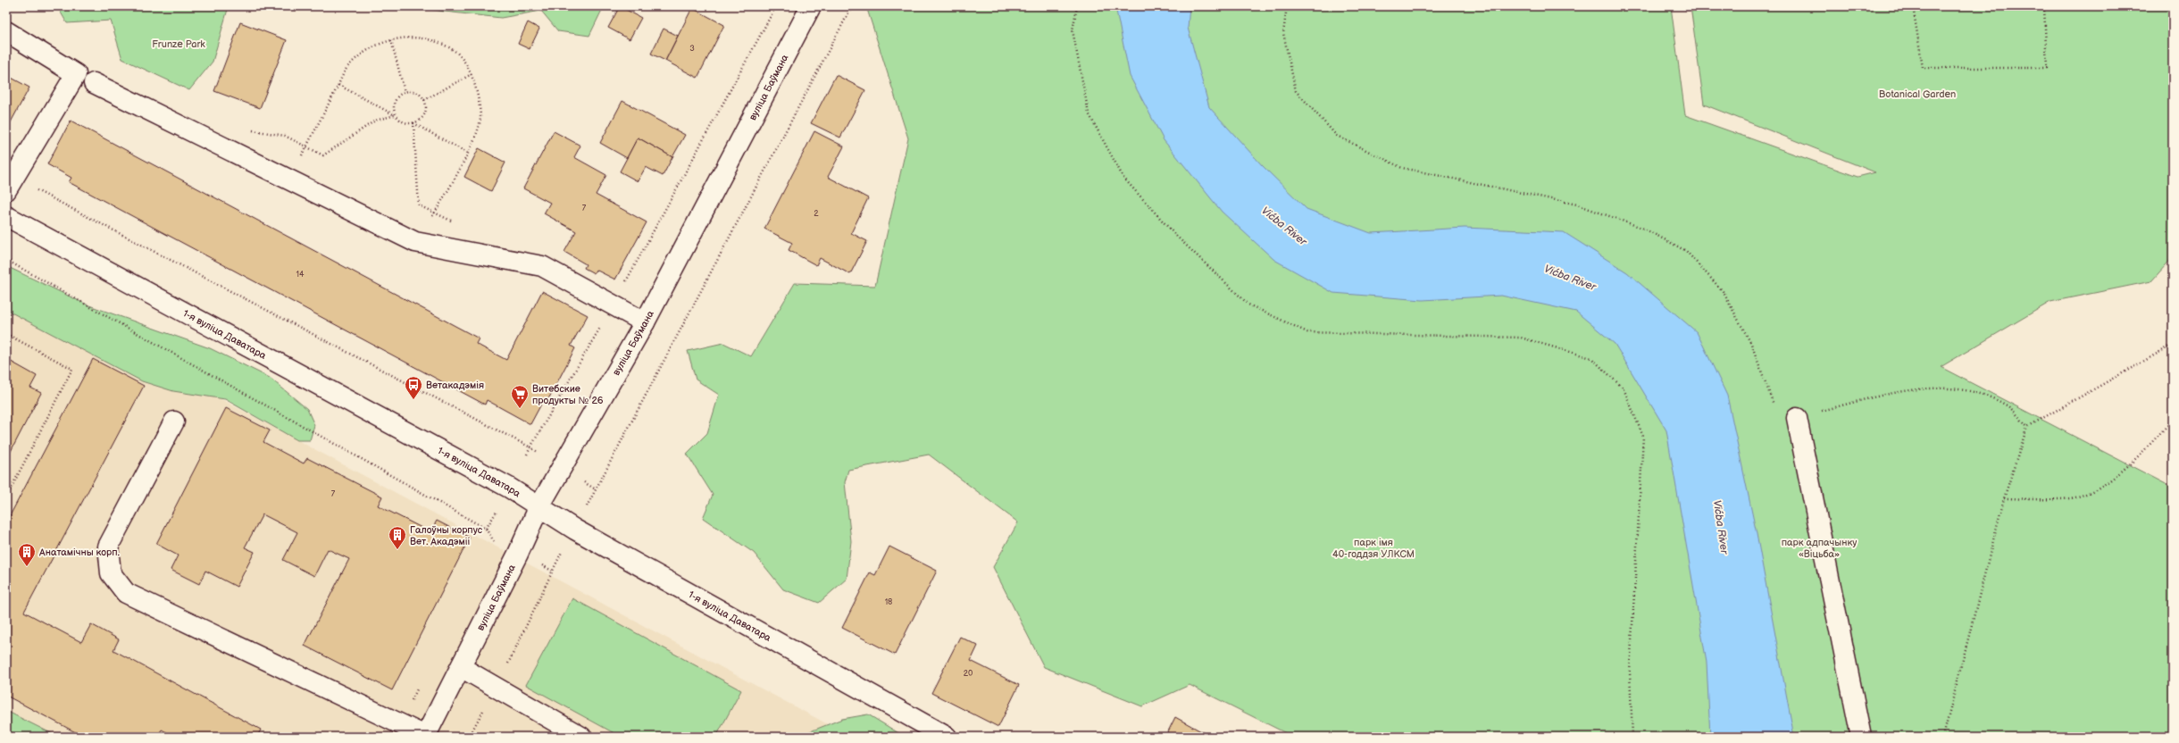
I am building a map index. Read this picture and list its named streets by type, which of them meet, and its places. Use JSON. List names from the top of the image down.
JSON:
{
  "streets": {
    "street": ["вуліца Баўмана", "1-я вуліца Даватара"]
  },
  "crossings": [
    ["вуліца Баўмана", "1-я вуліца Даватара"]
  ],
  "water": ["Vićba River"],
  "parks": [
    "Frunze Park",
    "Botanical Garden",
    "парк імя 40-годдзя УЛКСМ",
    "парк адпачынку «Віцьба»"
  ],
  "places": {
    "bus stop": ["Ветакадэмія"],
    "supermarket": ["Витебские продукты № 26"],
    "building": ["Галоўны корпус Вет. Акадэміі", "Анатамічны корп."]
  },
  "house_numbers": [
    "3",
    "7",
    "2",
    "14",
    "7",
    "18",
    "20"
  ]
}
